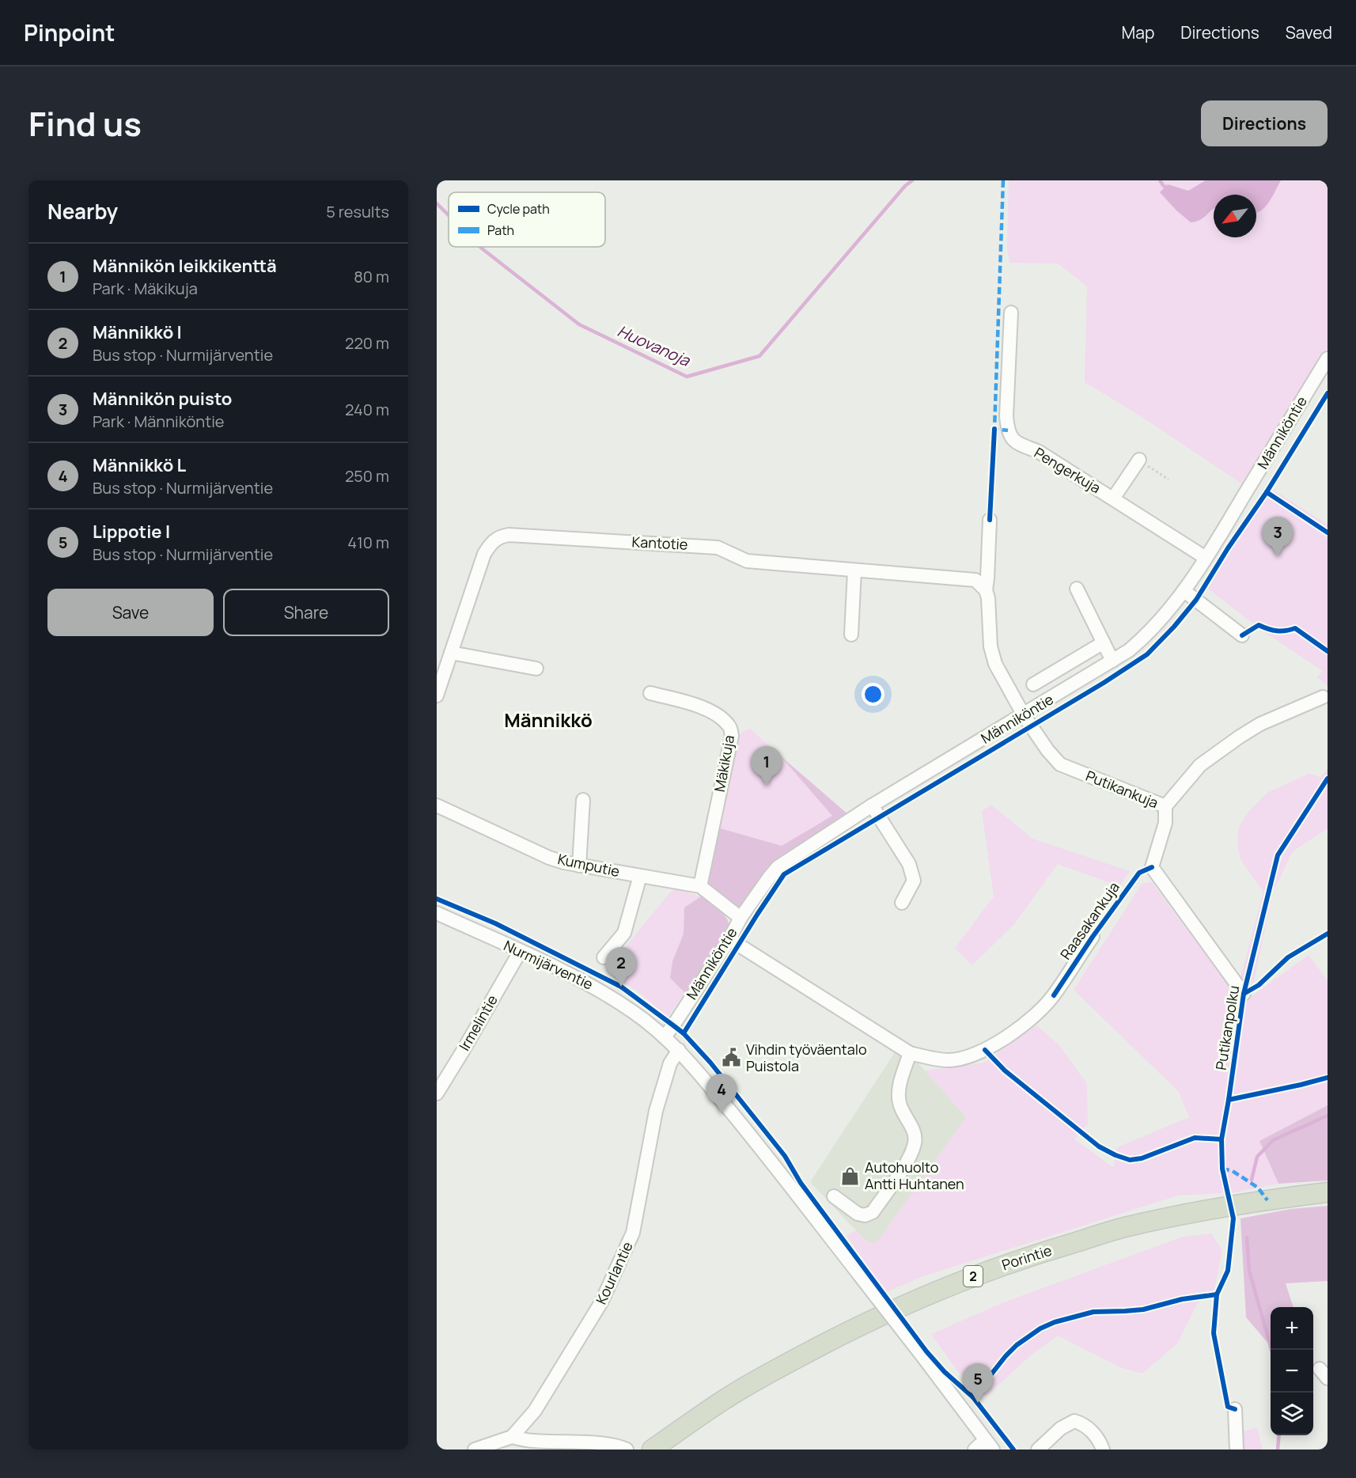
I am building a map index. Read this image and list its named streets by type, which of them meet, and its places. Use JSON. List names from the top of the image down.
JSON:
{
  "streets": {
    "highway": ["Porintie", "2"],
    "street": [
      "Männiköntie",
      "Pengerkuja",
      "Kantotie",
      "Mäkikuja",
      "Putikankuja",
      "Kumputie",
      "Raasakankuja",
      "Nurmijärventie",
      "Irmelintie",
      "Kourlantie"
    ],
    "cycle path": ["Putikanpolku"]
  },
  "crossings": [
    ["Männiköntie", "Pengerkuja"],
    ["Männiköntie", "Putikankuja"],
    ["Männiköntie", "Kumputie"],
    ["Männiköntie", "Raasakankuja"],
    ["Männiköntie", "Nurmijärventie"],
    ["Mäkikuja", "Kumputie"],
    ["Nurmijärventie", "Irmelintie"],
    ["Nurmijärventie", "Kourlantie"]
  ],
  "districts": ["Männikkö"],
  "water": ["Huovanoja"],
  "places": {
    "public building": ["Vihdin työväentalo Puistola"],
    "shop": ["Autohuolto Antti Huhtanen"]
  },
  "legend": ["Cycle path", "Path"],
  "north": "bottom left",
  "page": {
    "header": "Pinpoint",
    "nav": ["Map", "Directions", "Saved"],
    "title": "Find us",
    "buttons": [
      "Directions",
      ["Save", "Share"]
    ],
    "heading": ["Nearby", "5 results"],
    "list": [
      {
        "mark": "1",
        "name": "Männikön leikkikenttä",
        "note": "Park · Mäkikuja",
        "value": "80 m"
      },
      {
        "mark": "2",
        "name": "Männikkö I",
        "note": "Bus stop · Nurmijärventie",
        "value": "220 m"
      },
      {
        "mark": "3",
        "name": "Männikön puisto",
        "note": "Park · Männiköntie",
        "value": "240 m"
      },
      {
        "mark": "4",
        "name": "Männikkö L",
        "note": "Bus stop · Nurmijärventie",
        "value": "250 m"
      },
      {
        "mark": "5",
        "name": "Lippotie I",
        "note": "Bus stop · Nurmijärventie",
        "value": "410 m"
      }
    ],
    "pins": [
      "3",
      "1",
      "2",
      "4",
      "5"
    ],
    "map_buttons": ["+", "−"]
  }
}
